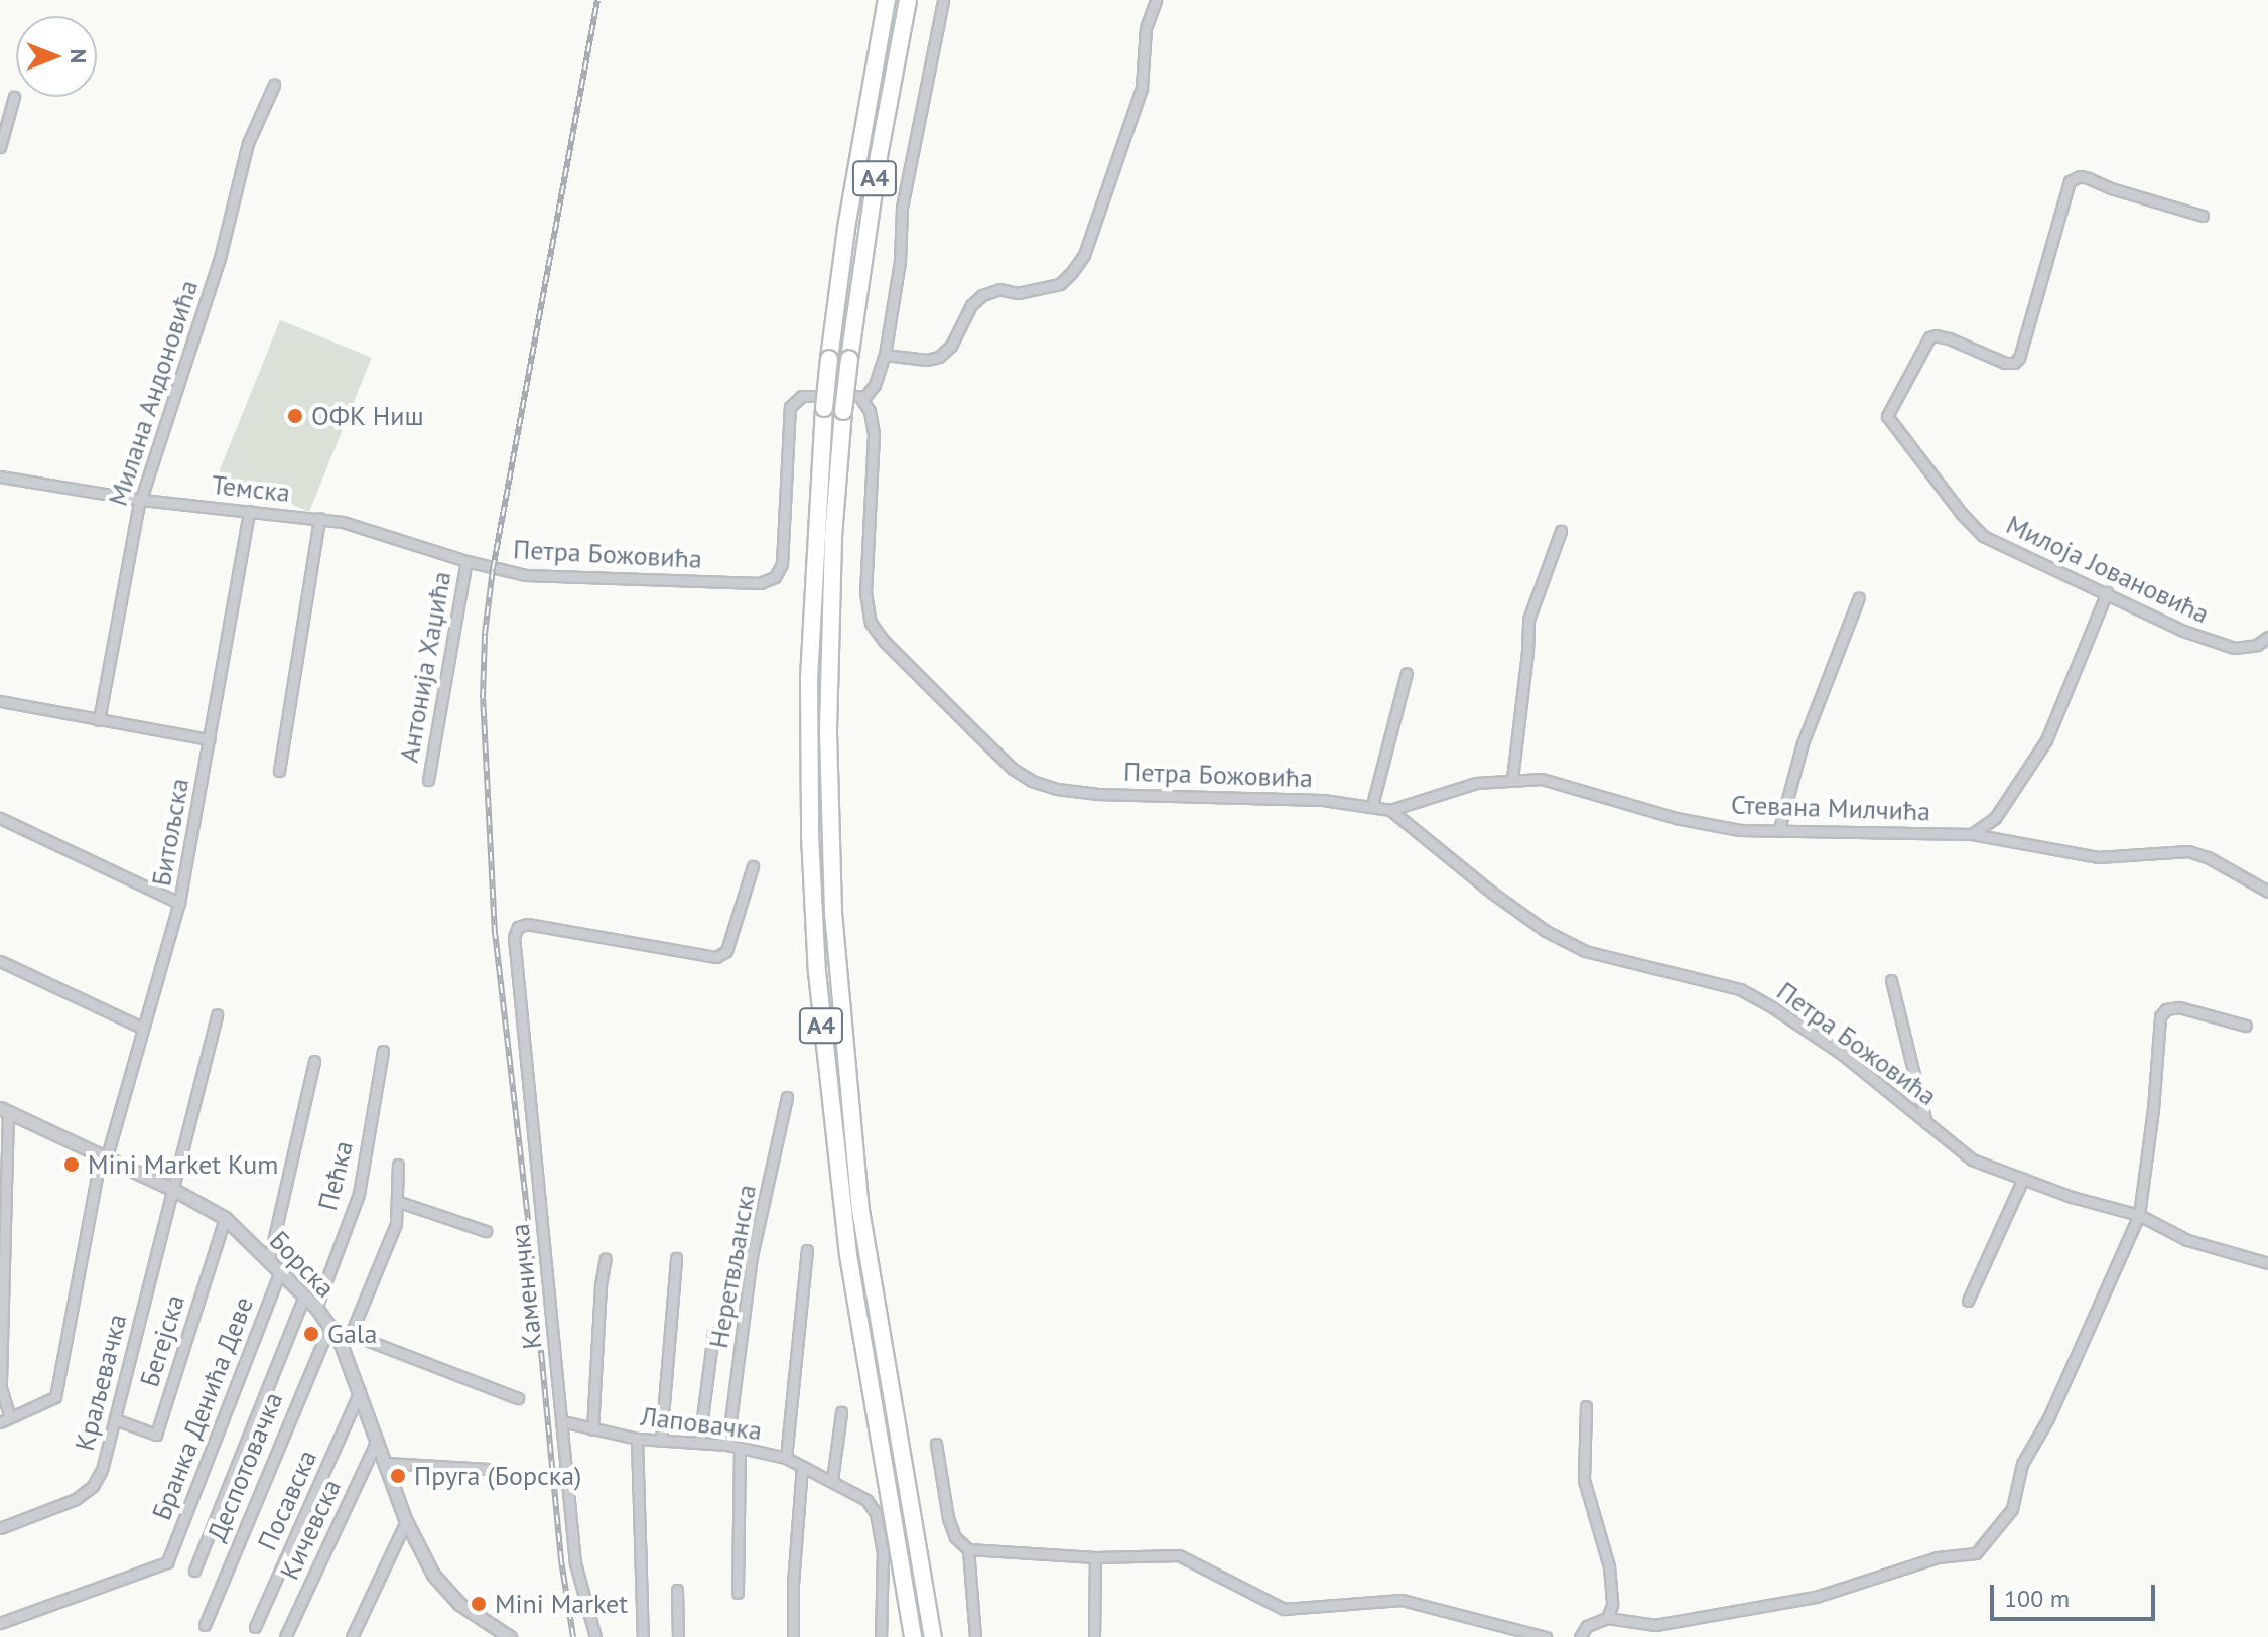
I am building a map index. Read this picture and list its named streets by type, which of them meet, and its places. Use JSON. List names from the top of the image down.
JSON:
{
  "streets": {
    "highway": ["A4"],
    "street": [
      "Милана Андоновића",
      "Темска",
      "Петра Божовића",
      "Милоја Јовановића",
      "Антонија Хаџића",
      "Стевана Милчића",
      "Битољска",
      "Пећка",
      "Борска",
      "Неретвљанска",
      "Каменичка",
      "Бегејска",
      "Краљевачка",
      "Бранка Денића Деве",
      "Лаповачка",
      "Деспотовачка",
      "Посавска",
      "Кичевска"
    ]
  },
  "crossings": [
    ["Милана Андоновића", "Темска"],
    ["Темска", "Петра Божовића"],
    ["Темска", "Антонија Хаџића"],
    ["Темска", "Битољска"],
    ["Петра Божовића", "Стевана Милчића"],
    ["Битољска", "Борска"],
    ["Пећка", "Борска"],
    ["Борска", "Бегејска"],
    ["Борска", "Краљевачка"],
    ["Борска", "Бранка Денића Деве"],
    ["Борска", "Деспотовачка"],
    ["Борска", "Посавска"],
    ["Борска", "Кичевска"],
    ["Неретвљанска", "Лаповачка"],
    ["Каменичка", "Лаповачка"],
    ["Бегејска", "Краљевачка"]
  ],
  "places": [
    "ОФК Ниш",
    "Mini Market Kum",
    "Gala",
    "Пруга (Борска)",
    "Mini Market"
  ],
  "scale_bar": "100 m",
  "north": "right"
}
